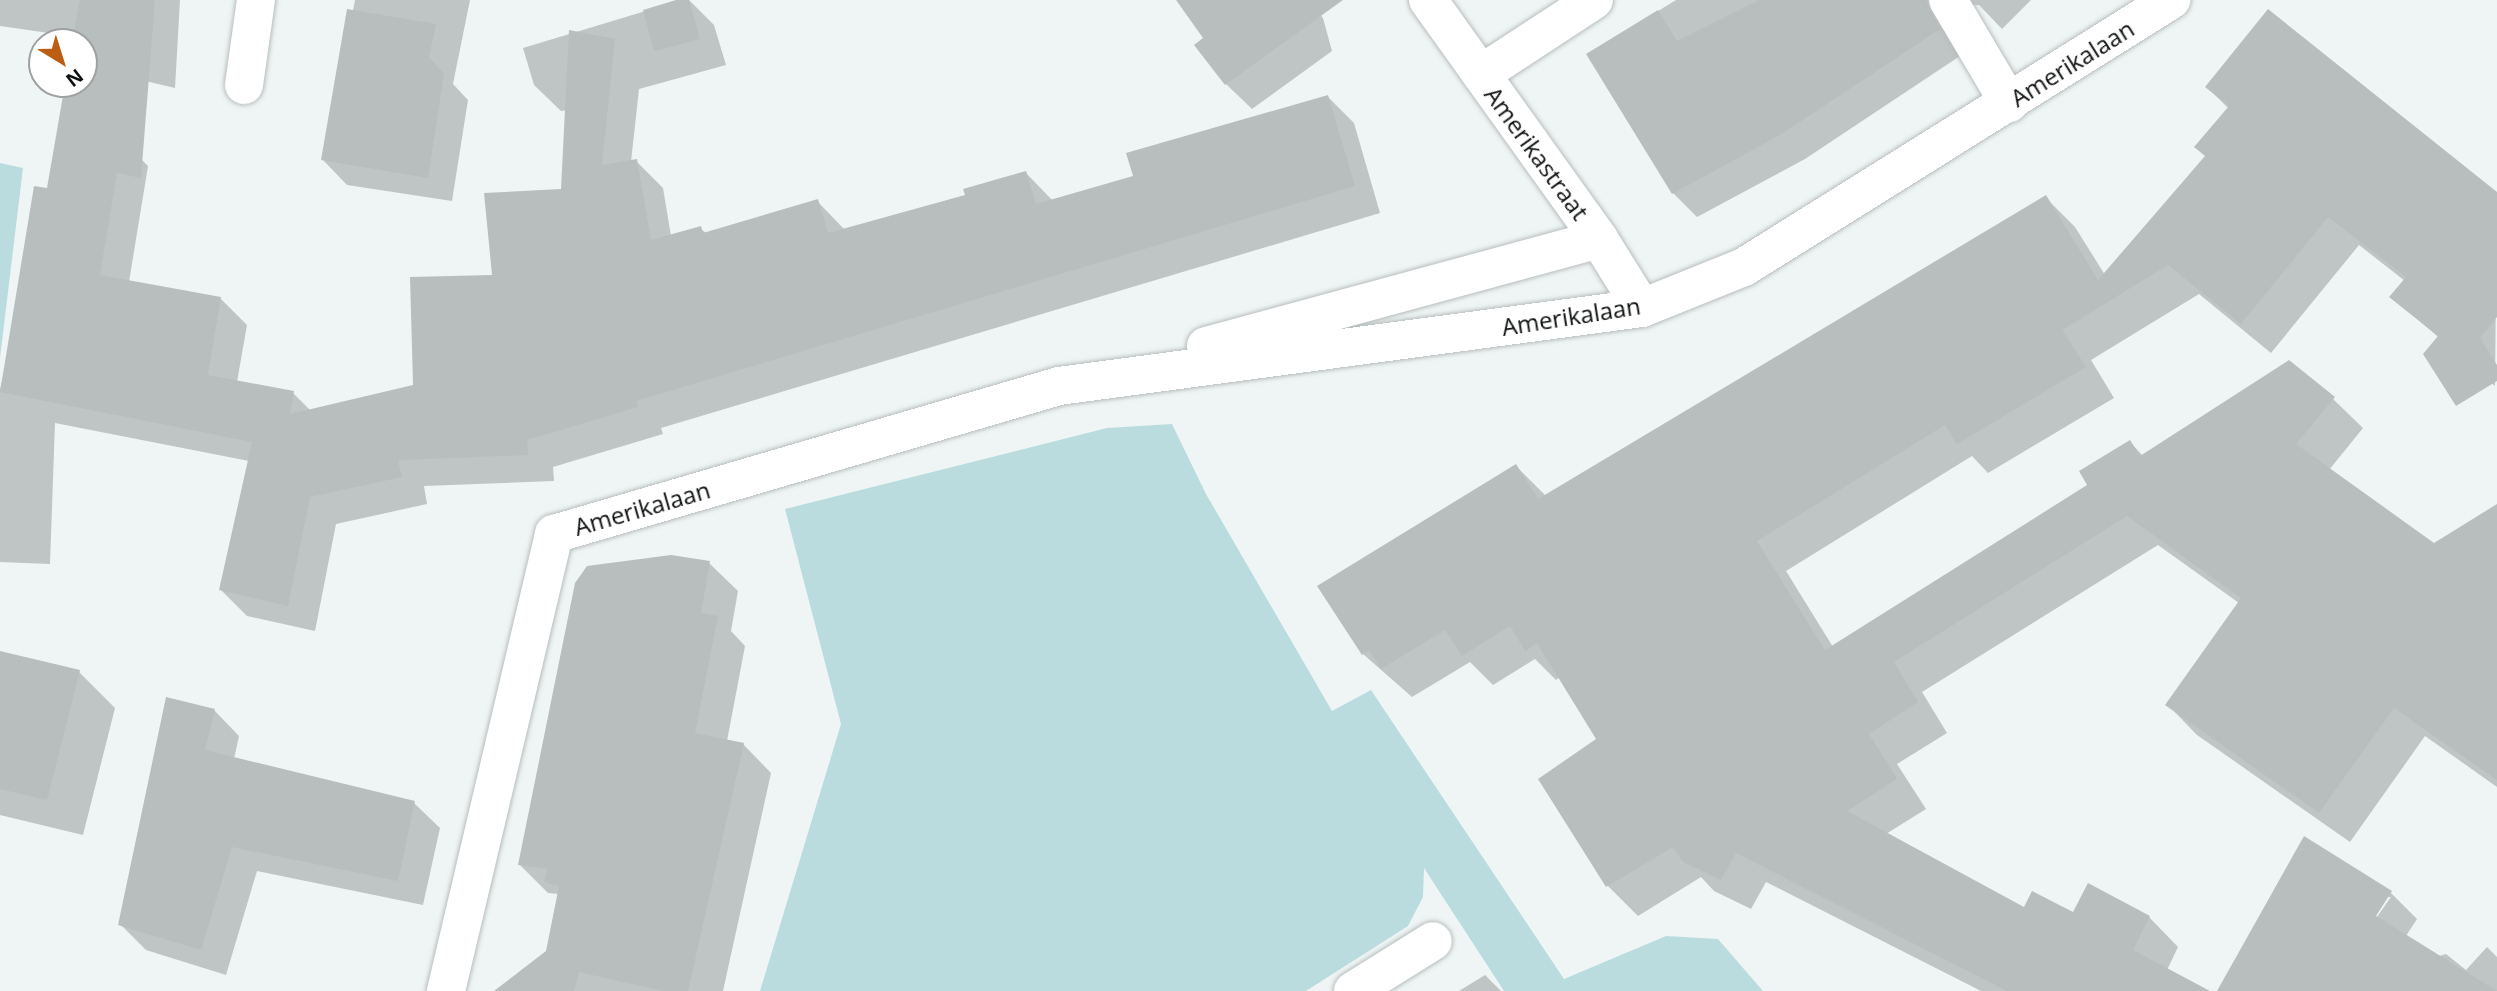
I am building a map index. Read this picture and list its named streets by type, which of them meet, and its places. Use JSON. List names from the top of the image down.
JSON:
{
  "streets": {
    "street": ["Amerikalaan", "Amerikastraat"]
  },
  "crossings": [
    ["Amerikalaan", "Amerikastraat"]
  ],
  "north": "bottom right"
}
